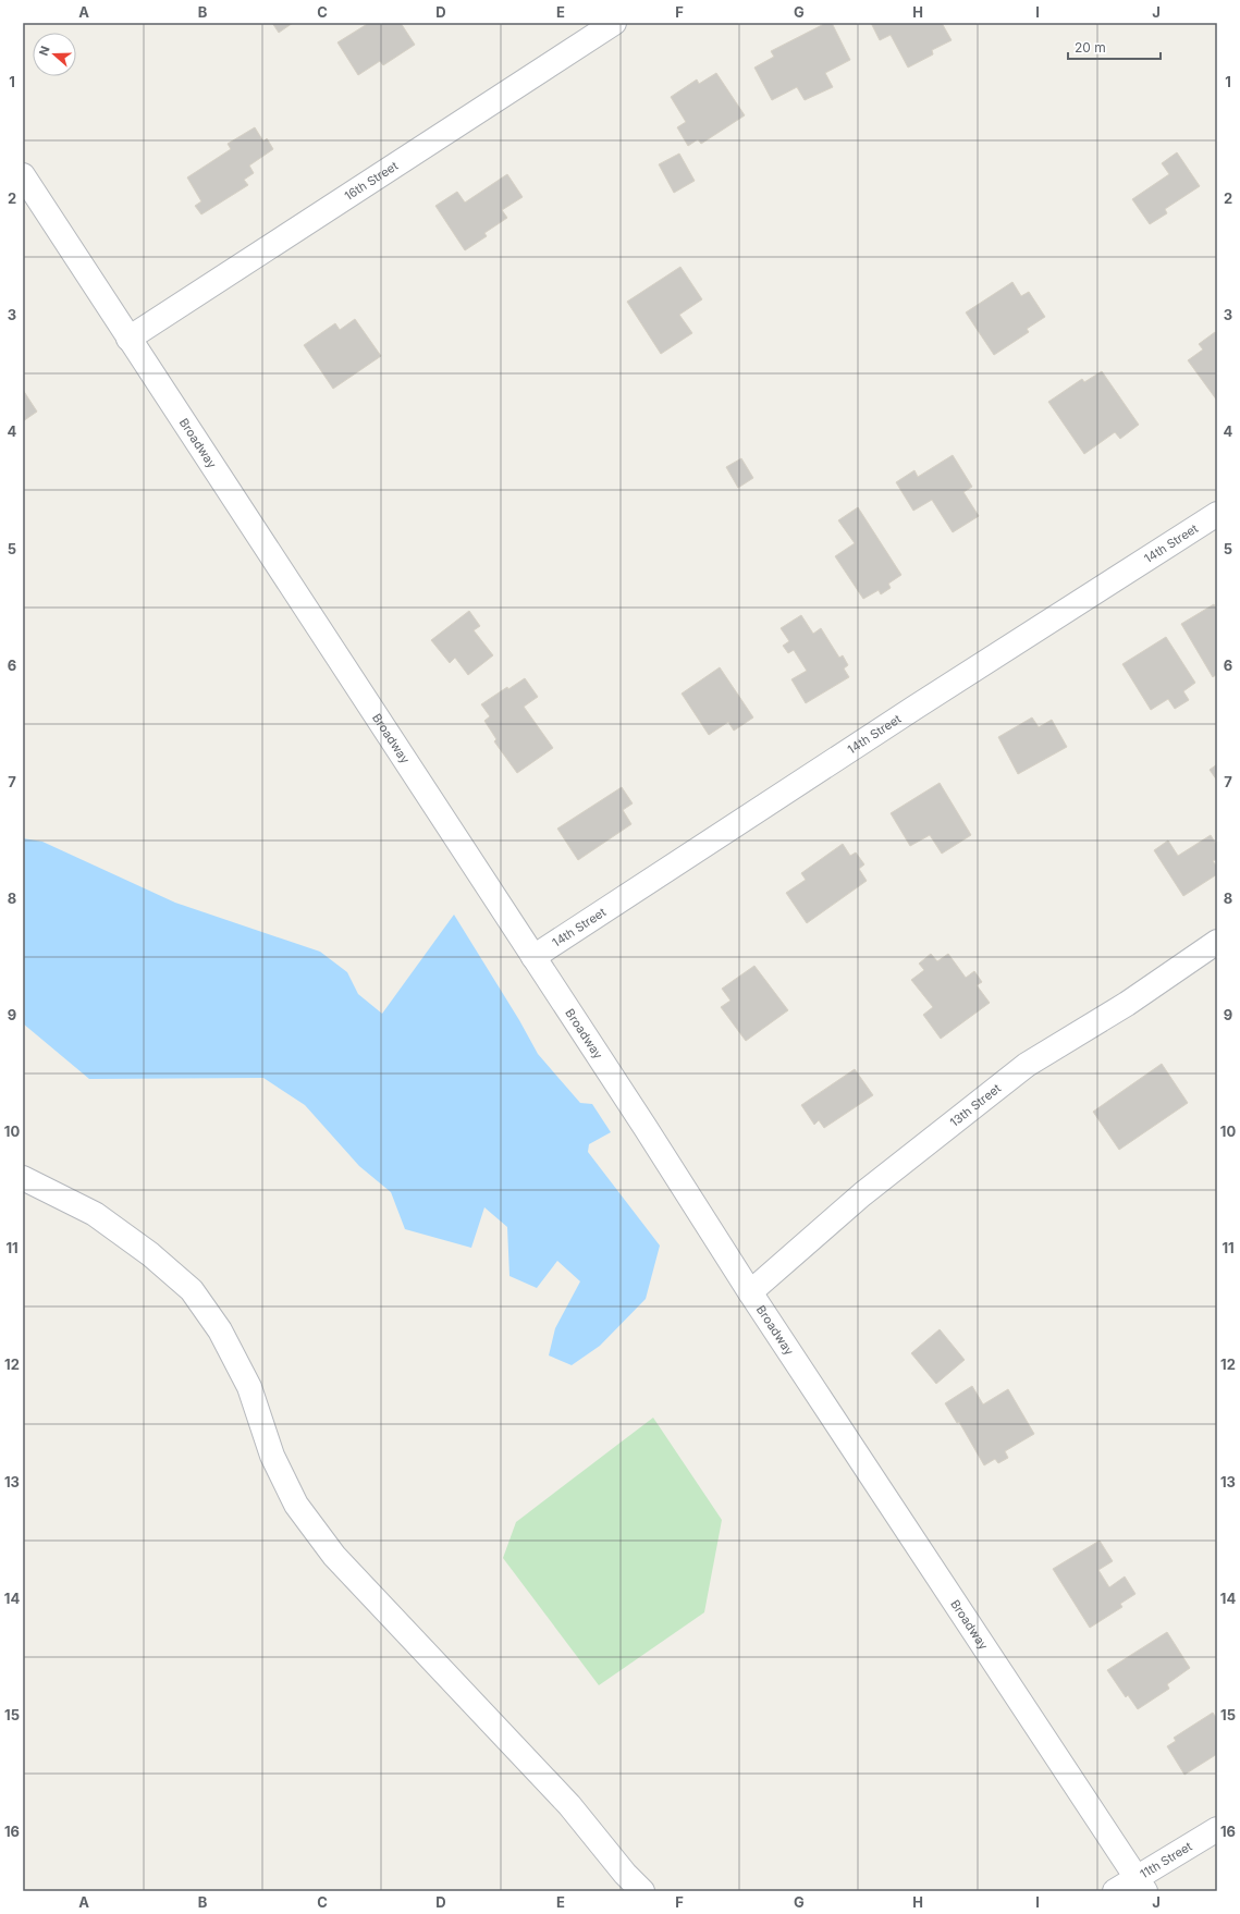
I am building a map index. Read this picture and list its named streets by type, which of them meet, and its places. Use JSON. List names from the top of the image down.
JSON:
{
  "streets": {
    "street": [
      "16th Street",
      "Broadway",
      "14th Street",
      "13th Street",
      "11th Street"
    ]
  },
  "crossings": [
    ["16th Street", "Broadway"],
    ["Broadway", "14th Street"],
    ["Broadway", "13th Street"],
    ["Broadway", "11th Street"]
  ],
  "scale_bar": "20 m",
  "north": "left",
  "grid": {
    "columns": [
      "A",
      "B",
      "C",
      "D",
      "E",
      "F",
      "G",
      "H",
      "I",
      "J"
    ],
    "rows": [
      "1",
      "2",
      "3",
      "4",
      "5",
      "6",
      "7",
      "8",
      "9",
      "10",
      "11",
      "12",
      "13",
      "14",
      "15",
      "16"
    ]
  }
}
